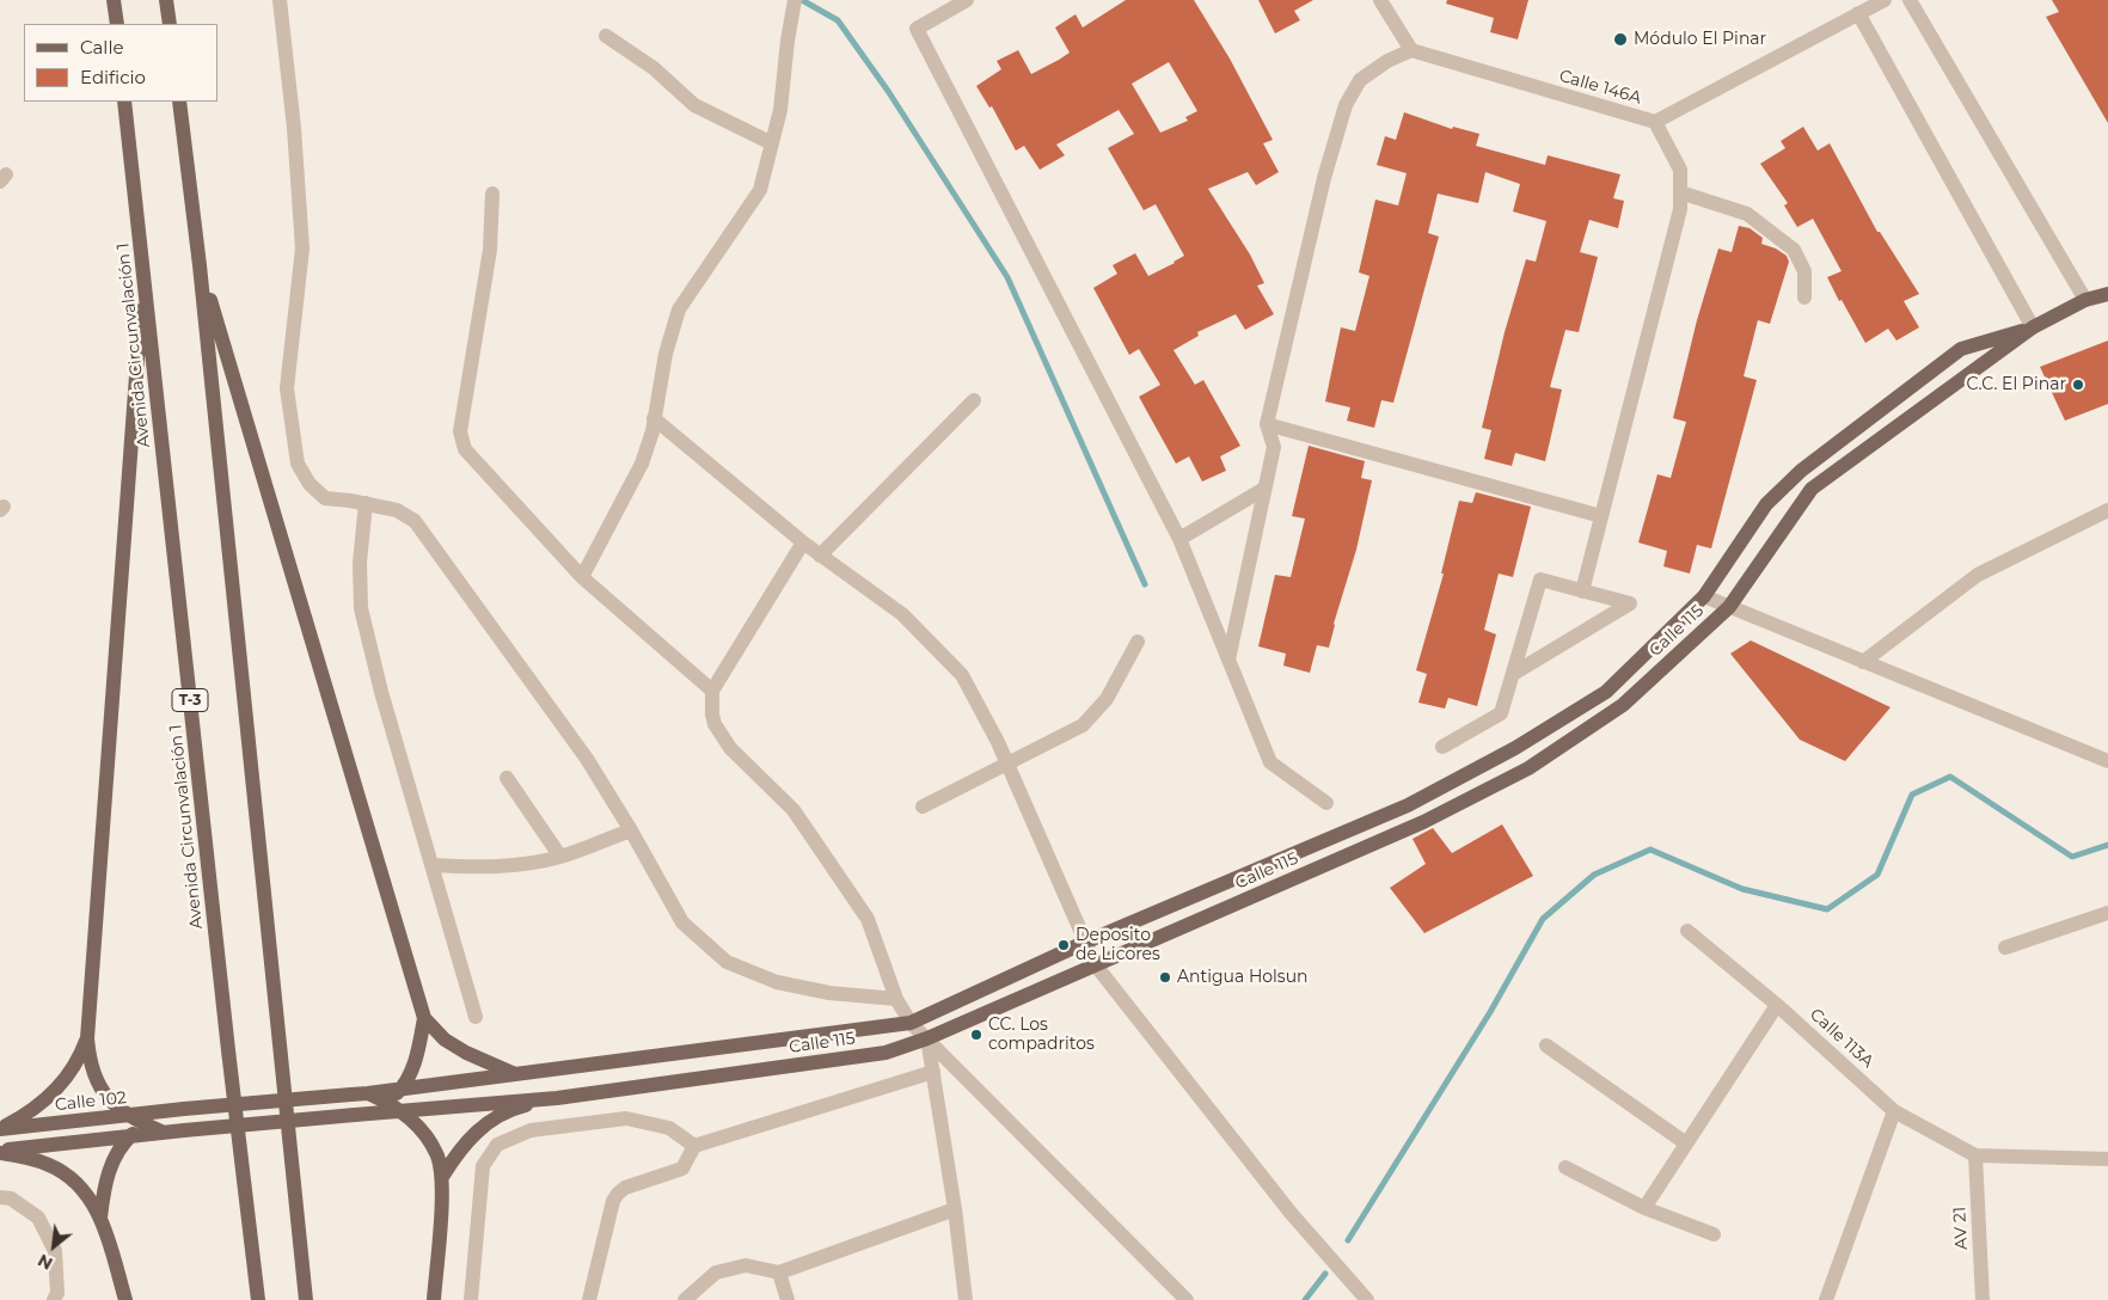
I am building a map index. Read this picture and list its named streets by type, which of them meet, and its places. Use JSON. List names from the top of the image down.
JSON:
{
  "streets": {
    "main road": [
      "Avenida Circunvalación 1",
      "Calle 115",
      "T-3",
      "Calle 102"
    ],
    "street": ["Calle 146A", "Calle 113A", "AV 21"]
  },
  "crossings": [
    ["Calle 115", "Calle 102"],
    ["Calle 113A", "AV 21"]
  ],
  "places": [
    "Módulo El Pinar",
    "C.C. El Pinar",
    "Deposito de Licores",
    "Antigua Holsun",
    "CC. Los compadritos"
  ],
  "legend": ["Calle", "Edificio"],
  "north": "bottom left"
}
